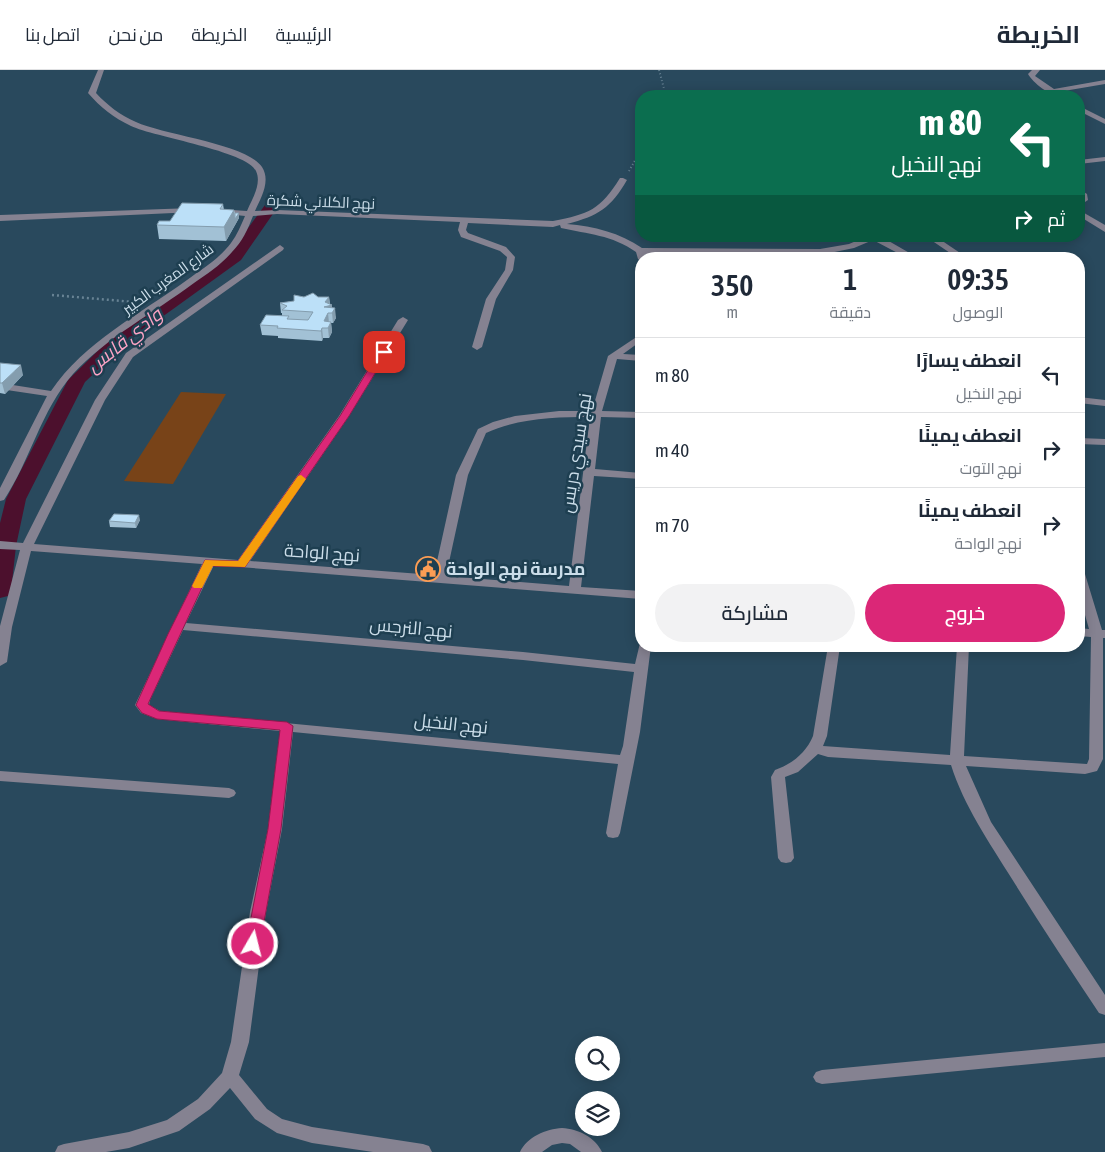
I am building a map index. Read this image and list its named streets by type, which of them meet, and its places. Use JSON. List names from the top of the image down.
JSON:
{
  "streets": {
    "street": [
      "نهج الكلاني شكرة",
      "شارع المغرب الكبير",
      "نهج سيدي دريس",
      "نهج الواحة",
      "نهج النرجس",
      "نهج النخيل"
    ]
  },
  "crossings": [
    ["نهج الكلاني شكرة", "شارع المغرب الكبير"],
    ["نهج سيدي دريس", "نهج الواحة"],
    ["نهج النرجس", "نهج النخيل"]
  ],
  "water": ["وادي قابس"],
  "places": {
    "public building": ["مدرسة نهج الواحة"]
  },
  "page": {
    "header": "الخريطة",
    "nav": [
      "الرئيسية",
      "الخريطة",
      "من نحن",
      "اتصل بنا"
    ],
    "turn": ["80 m", "نهج النخيل"],
    "then": "ثم",
    "eta": [
      "09:35",
      "الوصول",
      "1",
      "دقيقة",
      "350",
      "m"
    ],
    "list": [
      {
        "name": "انعطف يسارًا",
        "note": "نهج النخيل",
        "value": "80 m"
      },
      {
        "name": "انعطف يمينًا",
        "note": "نهج التوت",
        "value": "40 m"
      },
      {
        "name": "انعطف يمينًا",
        "note": "نهج الواحة",
        "value": "70 m"
      }
    ],
    "buttons": ["خروج", "مشاركة"]
  }
}
